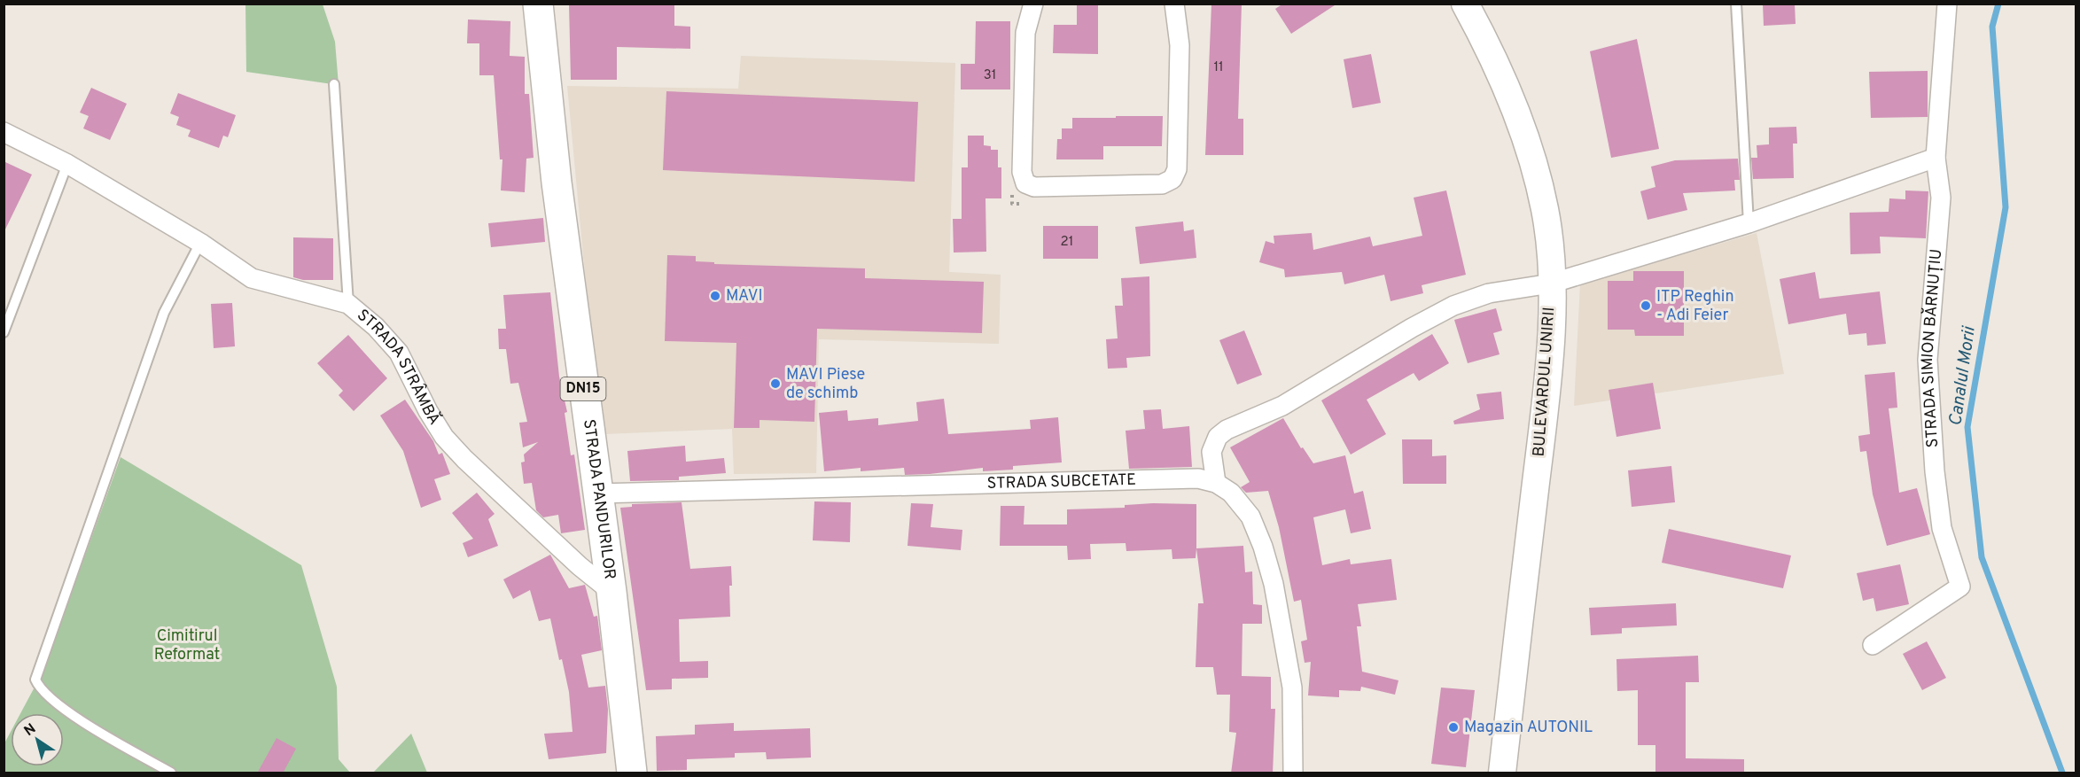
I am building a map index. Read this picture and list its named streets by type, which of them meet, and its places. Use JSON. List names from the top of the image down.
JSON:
{
  "streets": {
    "highway": ["DN15", "STRADA PANDURILOR"],
    "main road": ["BULEVARDUL UNIRII"],
    "street": ["STRADA SIMION BĂRNUȚIU", "STRADA STRÂMBĂ", "STRADA SUBCETATE"]
  },
  "crossings": [
    ["STRADA STRÂMBĂ", "STRADA PANDURILOR"],
    ["STRADA SUBCETATE", "STRADA PANDURILOR"]
  ],
  "water": ["Canalul Morii"],
  "parks": ["Cimitirul Reformat"],
  "places": [
    "MAVI",
    "ITP Reghin - Adi Feier",
    "MAVI Piese de schimb",
    "Magazin AUTONIL"
  ],
  "house_numbers": ["11", "31", "21"],
  "north": "top left"
}
